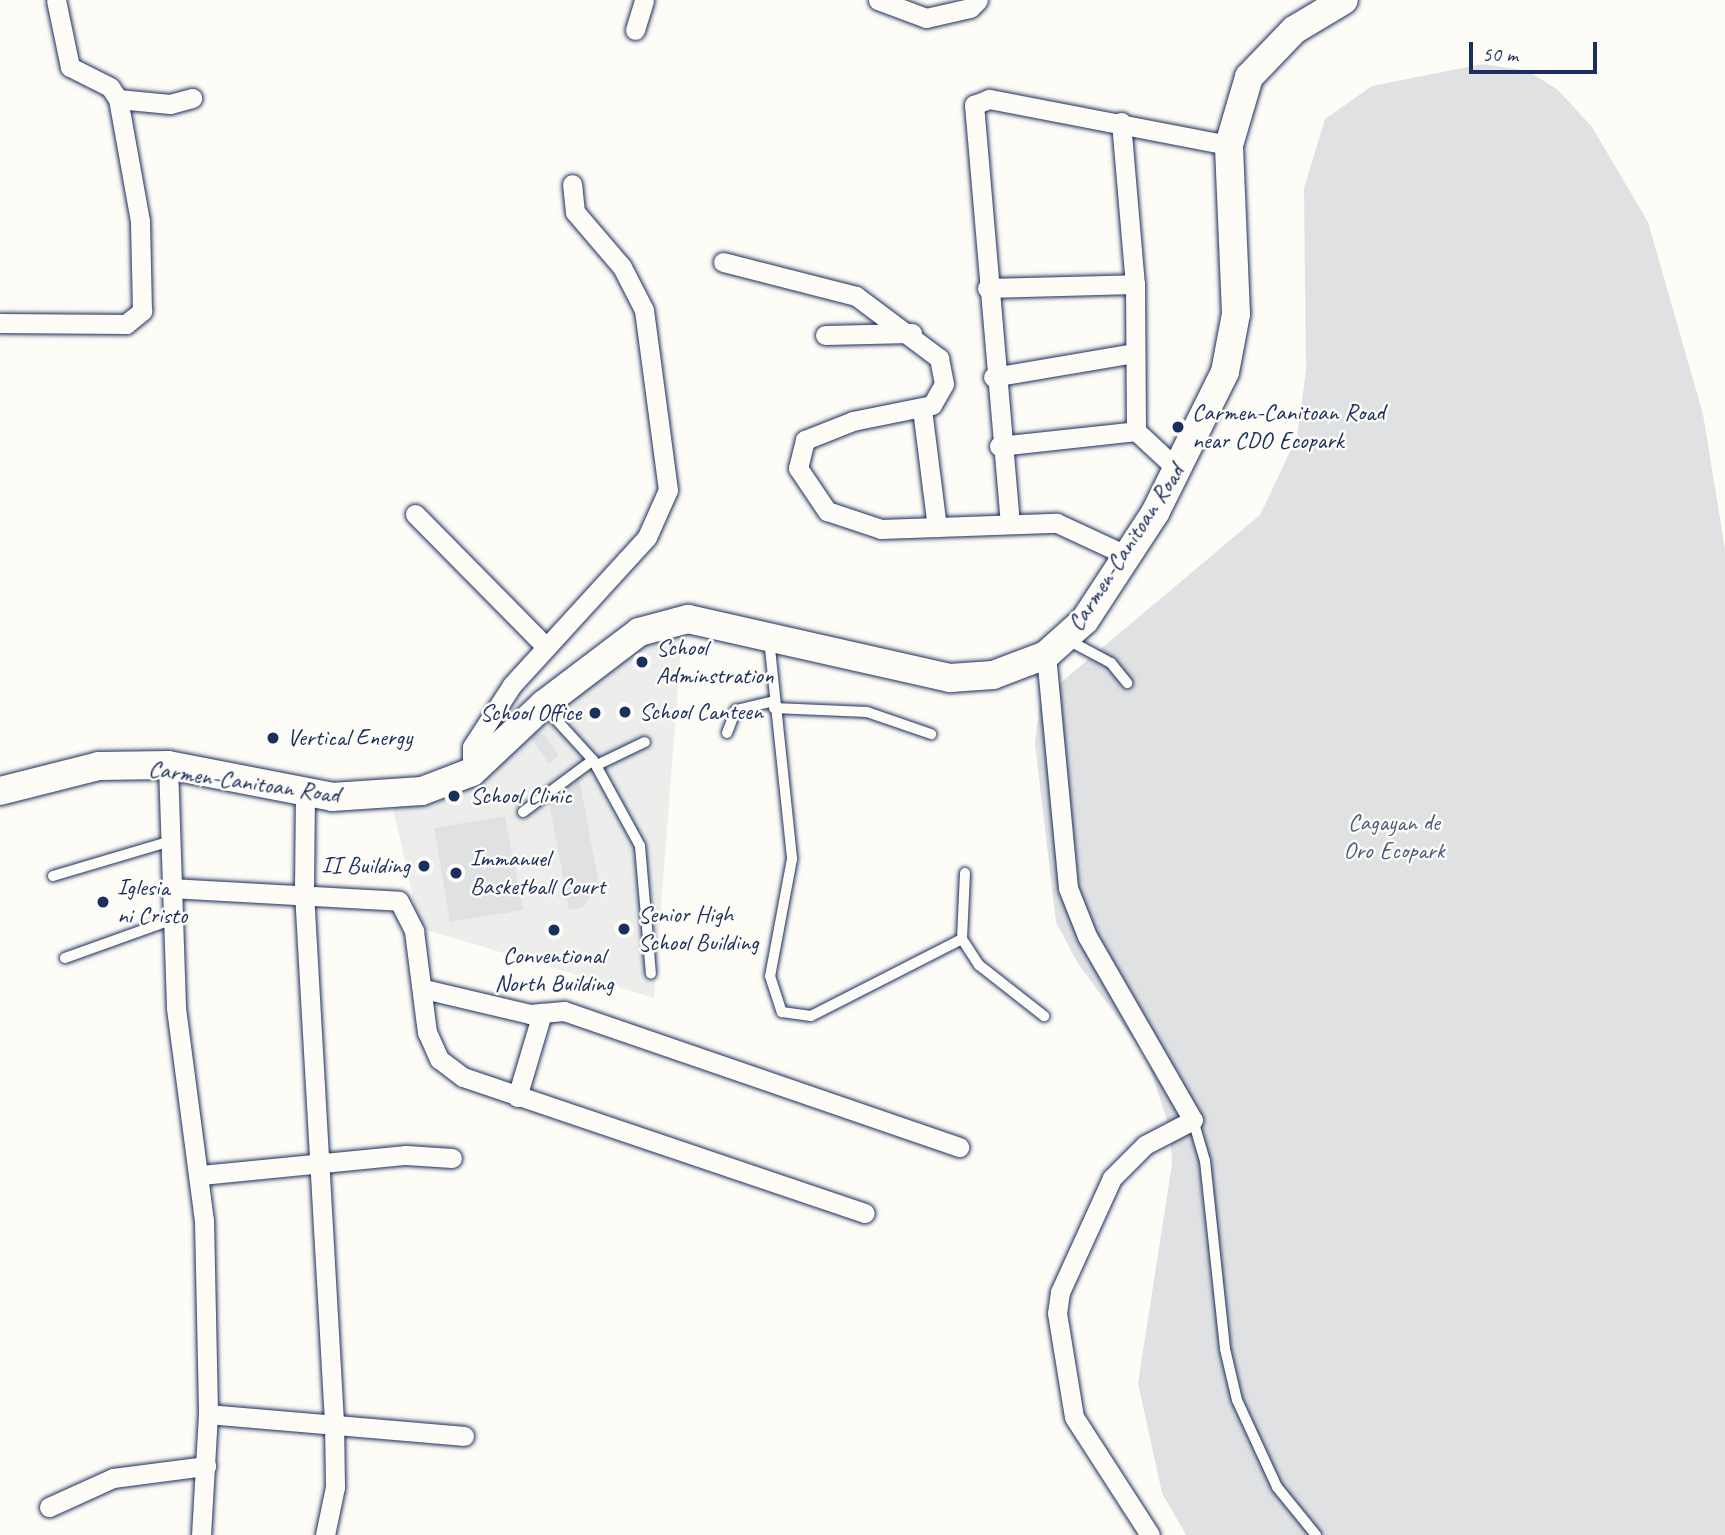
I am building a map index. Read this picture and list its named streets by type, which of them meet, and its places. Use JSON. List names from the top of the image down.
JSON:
{
  "streets": {
    "main road": ["Carmen-Canitoan Road"]
  },
  "parks": ["Cagayan de Oro Ecopark"],
  "places": [
    "Carmen-Canitoan Road near CDO Ecopark",
    "School Adminstration",
    "School Canteen",
    "School Office",
    "Vertical Energy",
    "School Clinic",
    "II Building",
    "Immanuel Basketball Court",
    "Iglesia ni Cristo",
    "Senior High School Building",
    "Conventional North Building"
  ],
  "scale_bar": "50 m"
}
